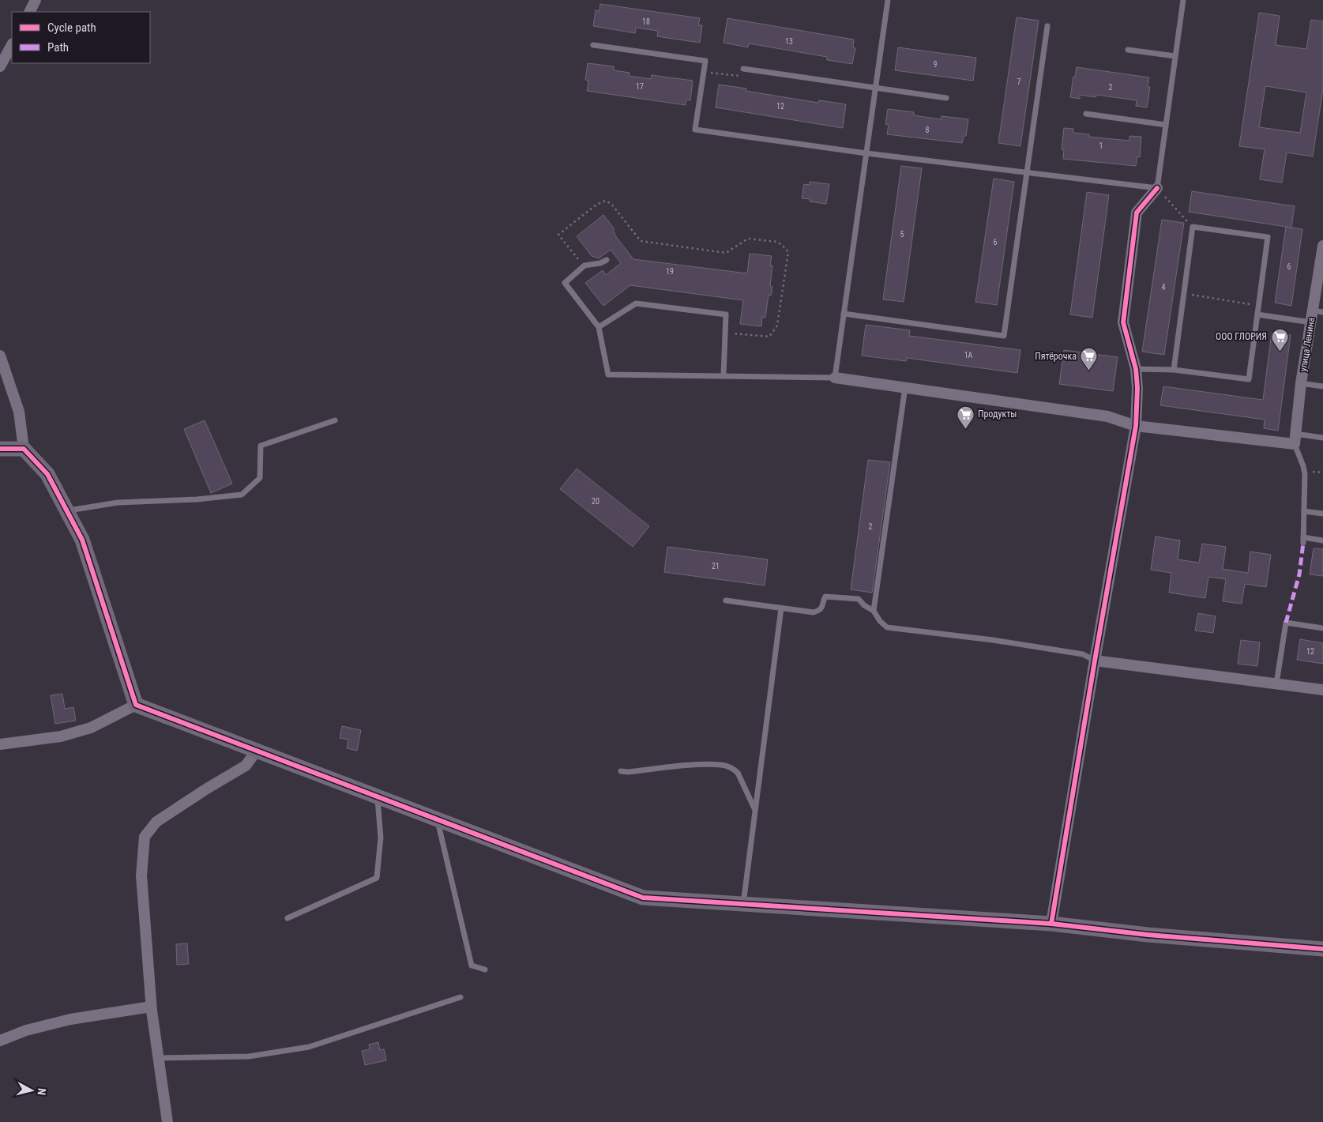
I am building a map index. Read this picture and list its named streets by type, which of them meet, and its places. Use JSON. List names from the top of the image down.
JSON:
{
  "streets": {
    "street": ["улица Ленина"]
  },
  "places": {
    "supermarket": ["ООО ГЛОРИЯ", "Пятёрочка", "Продукты"]
  },
  "house_numbers": [
    "18",
    "13",
    "9",
    "7",
    "17",
    "2",
    "12",
    "8",
    "1",
    "5",
    "6",
    "6",
    "19",
    "4",
    "1А",
    "20",
    "2",
    "21",
    "12"
  ],
  "legend": ["Cycle path", "Path"],
  "north": "right"
}
